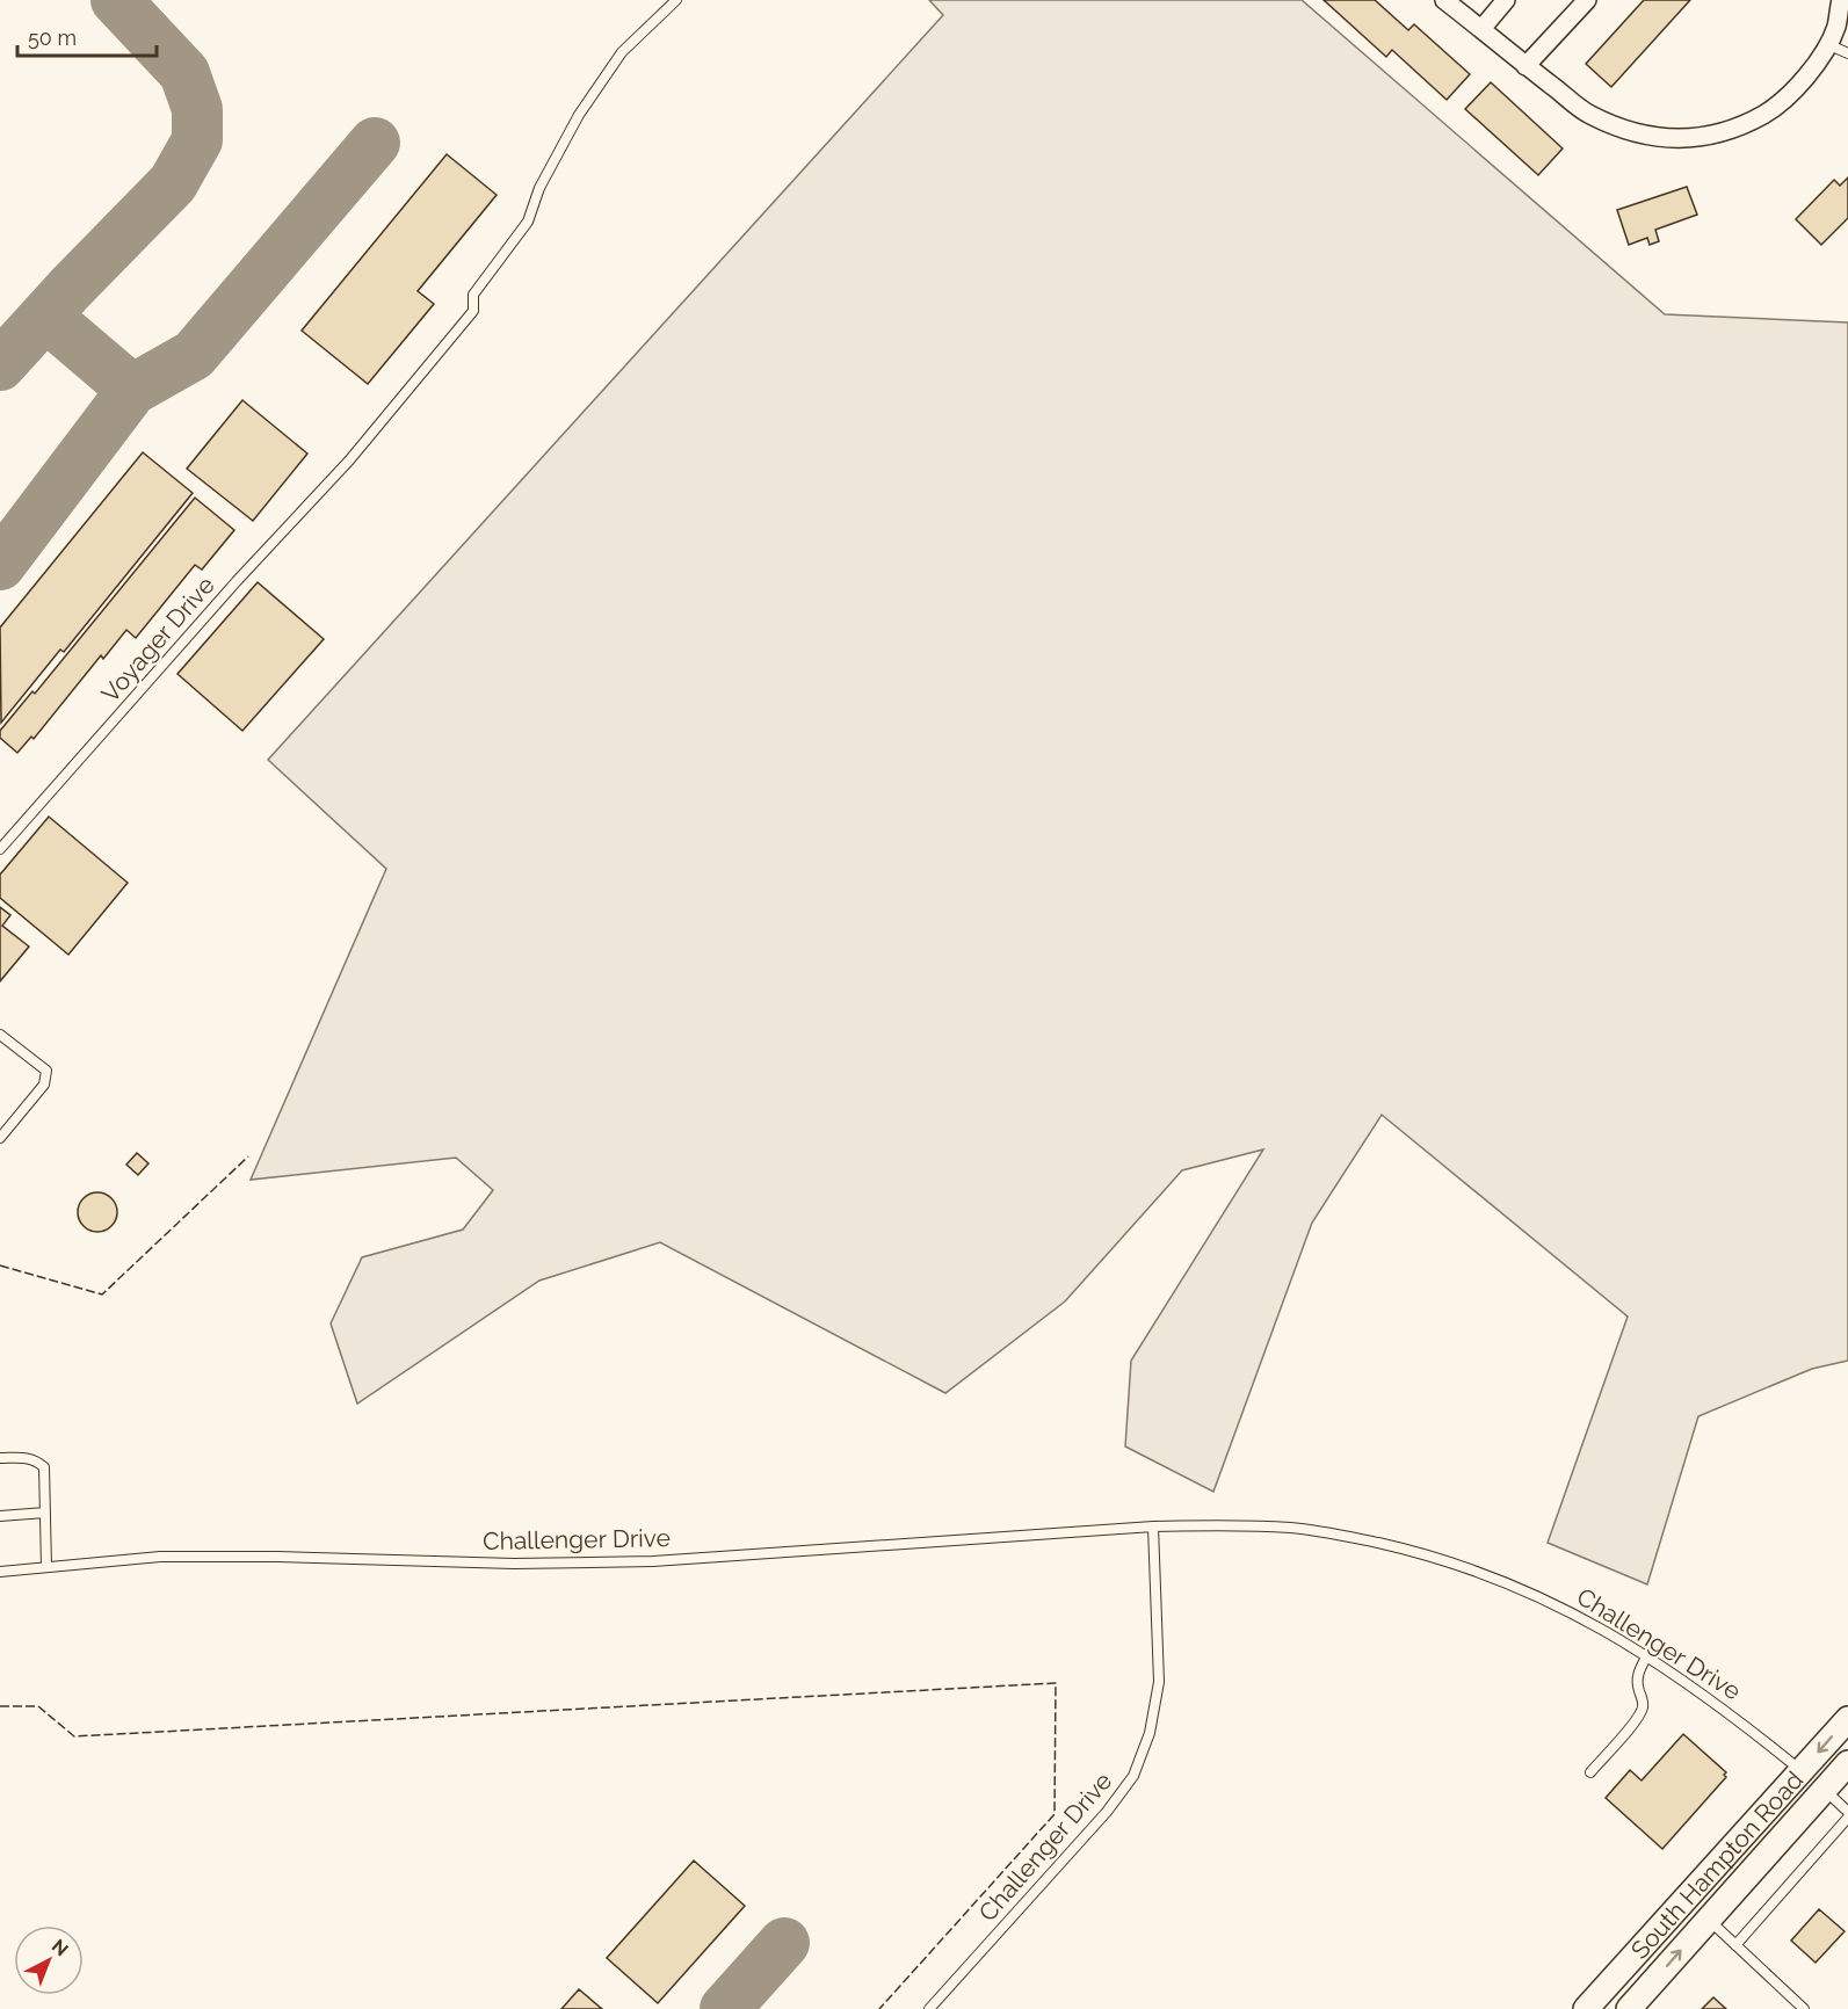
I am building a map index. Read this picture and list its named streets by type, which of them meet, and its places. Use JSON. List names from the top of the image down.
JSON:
{
  "streets": {
    "main road": ["South Hampton Road"],
    "lane": ["Voyager Drive", "Challenger Drive"]
  },
  "crossings": [
    ["Challenger Drive", "South Hampton Road"]
  ],
  "scale_bar": "50 m",
  "north": "top right"
}
